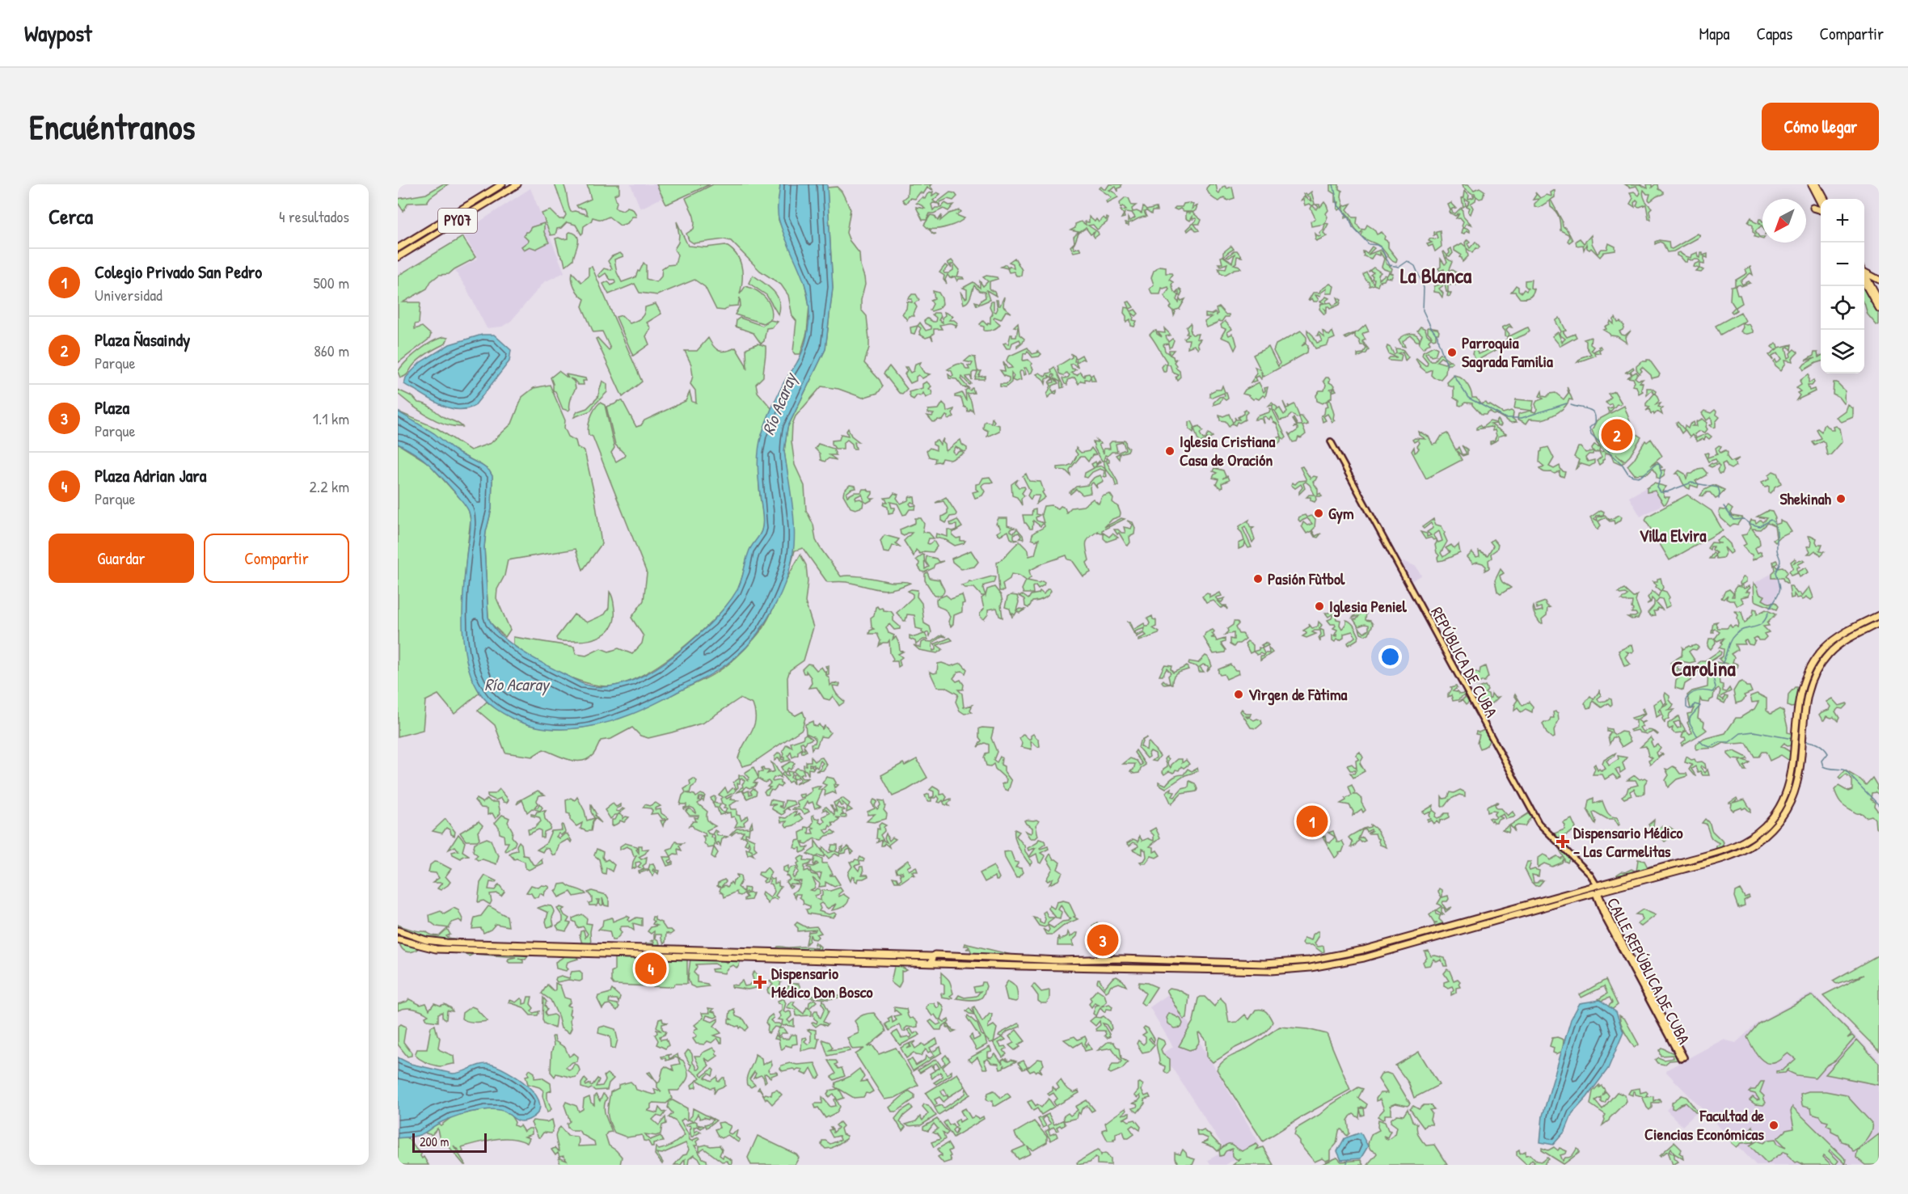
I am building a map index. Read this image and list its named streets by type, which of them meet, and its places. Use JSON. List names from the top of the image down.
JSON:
{
  "streets": {
    "highway": ["PY07"],
    "main road": ["REPÚBLICA DE CUBA", "CALLE REPÚBLICA DE CUBA"]
  },
  "districts": ["La Blanca", "Villa Elvira", "Carolina"],
  "water": ["Río Acaray"],
  "places": {
    "other": [
      "Parroquia Sagrada Familia",
      "Iglesia Cristiana Casa de Oración",
      "Shekinah",
      "Gym",
      "Pasión Fùtbol",
      "Iglesia Peniel",
      "Vìrgen de Fàtima",
      "Facultad de Ciencias Económicas"
    ],
    "health": ["Dispensario Médico - Las Carmelitas", "Dispensario Médico Don Bosco"]
  },
  "scale_bar": "200 m",
  "north": "bottom left",
  "page": {
    "header": "Waypost",
    "nav": ["Mapa", "Capas", "Compartir"],
    "buttons": [
      "Cómo llegar",
      ["Guardar", "Compartir"]
    ],
    "title": "Encuéntranos",
    "heading": ["Cerca", "4 resultados"],
    "map_buttons": ["+", "−"],
    "list": [
      {
        "mark": "1",
        "name": "Colegio Privado San Pedro",
        "note": "Universidad",
        "value": "500 m"
      },
      {
        "mark": "2",
        "name": "Plaza Ñasaindy",
        "note": "Parque",
        "value": "860 m"
      },
      {
        "mark": "3",
        "name": "Plaza",
        "note": "Parque",
        "value": "1.1 km"
      },
      {
        "mark": "4",
        "name": "Plaza Adrian Jara",
        "note": "Parque",
        "value": "2.2 km"
      }
    ],
    "pins": [
      "2",
      "1",
      "3",
      "4"
    ],
    "scale": "200 m"
  }
}
